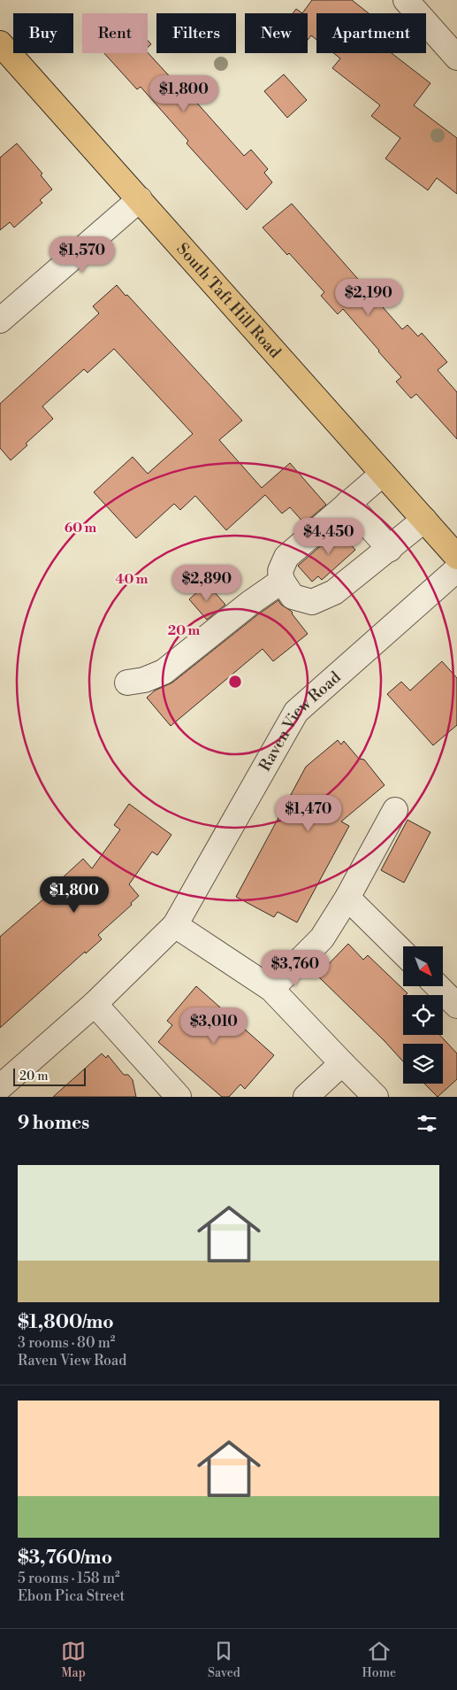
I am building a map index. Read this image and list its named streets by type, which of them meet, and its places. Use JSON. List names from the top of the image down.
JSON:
{
  "streets": {
    "main road": ["South Taft Hill Road"],
    "street": ["Raven View Road"]
  },
  "scale_bar": "20 m",
  "north": "bottom right",
  "page": {
    "chip": [
      "Buy",
      "Rent",
      "Filters",
      "New",
      "Apartment"
    ],
    "price": [
      "$1,800",
      "$1,570",
      "$2,190",
      "$4,450",
      "$2,890",
      "$1,470",
      "$1,800",
      "$3,760",
      "$3,010"
    ],
    "scale": "20 m",
    "heading": "9 homes",
    "list": [
      {
        "name": "$1,800/mo",
        "note": "3 rooms · 80 m² · Raven View Road"
      },
      {
        "name": "$3,760/mo",
        "note": "5 rooms · 158 m² · Ebon Pica Street"
      }
    ],
    "tabs": ["Map", "Saved", "Home"]
  },
  "rings": ["60 m", "40 m", "20 m"]
}
